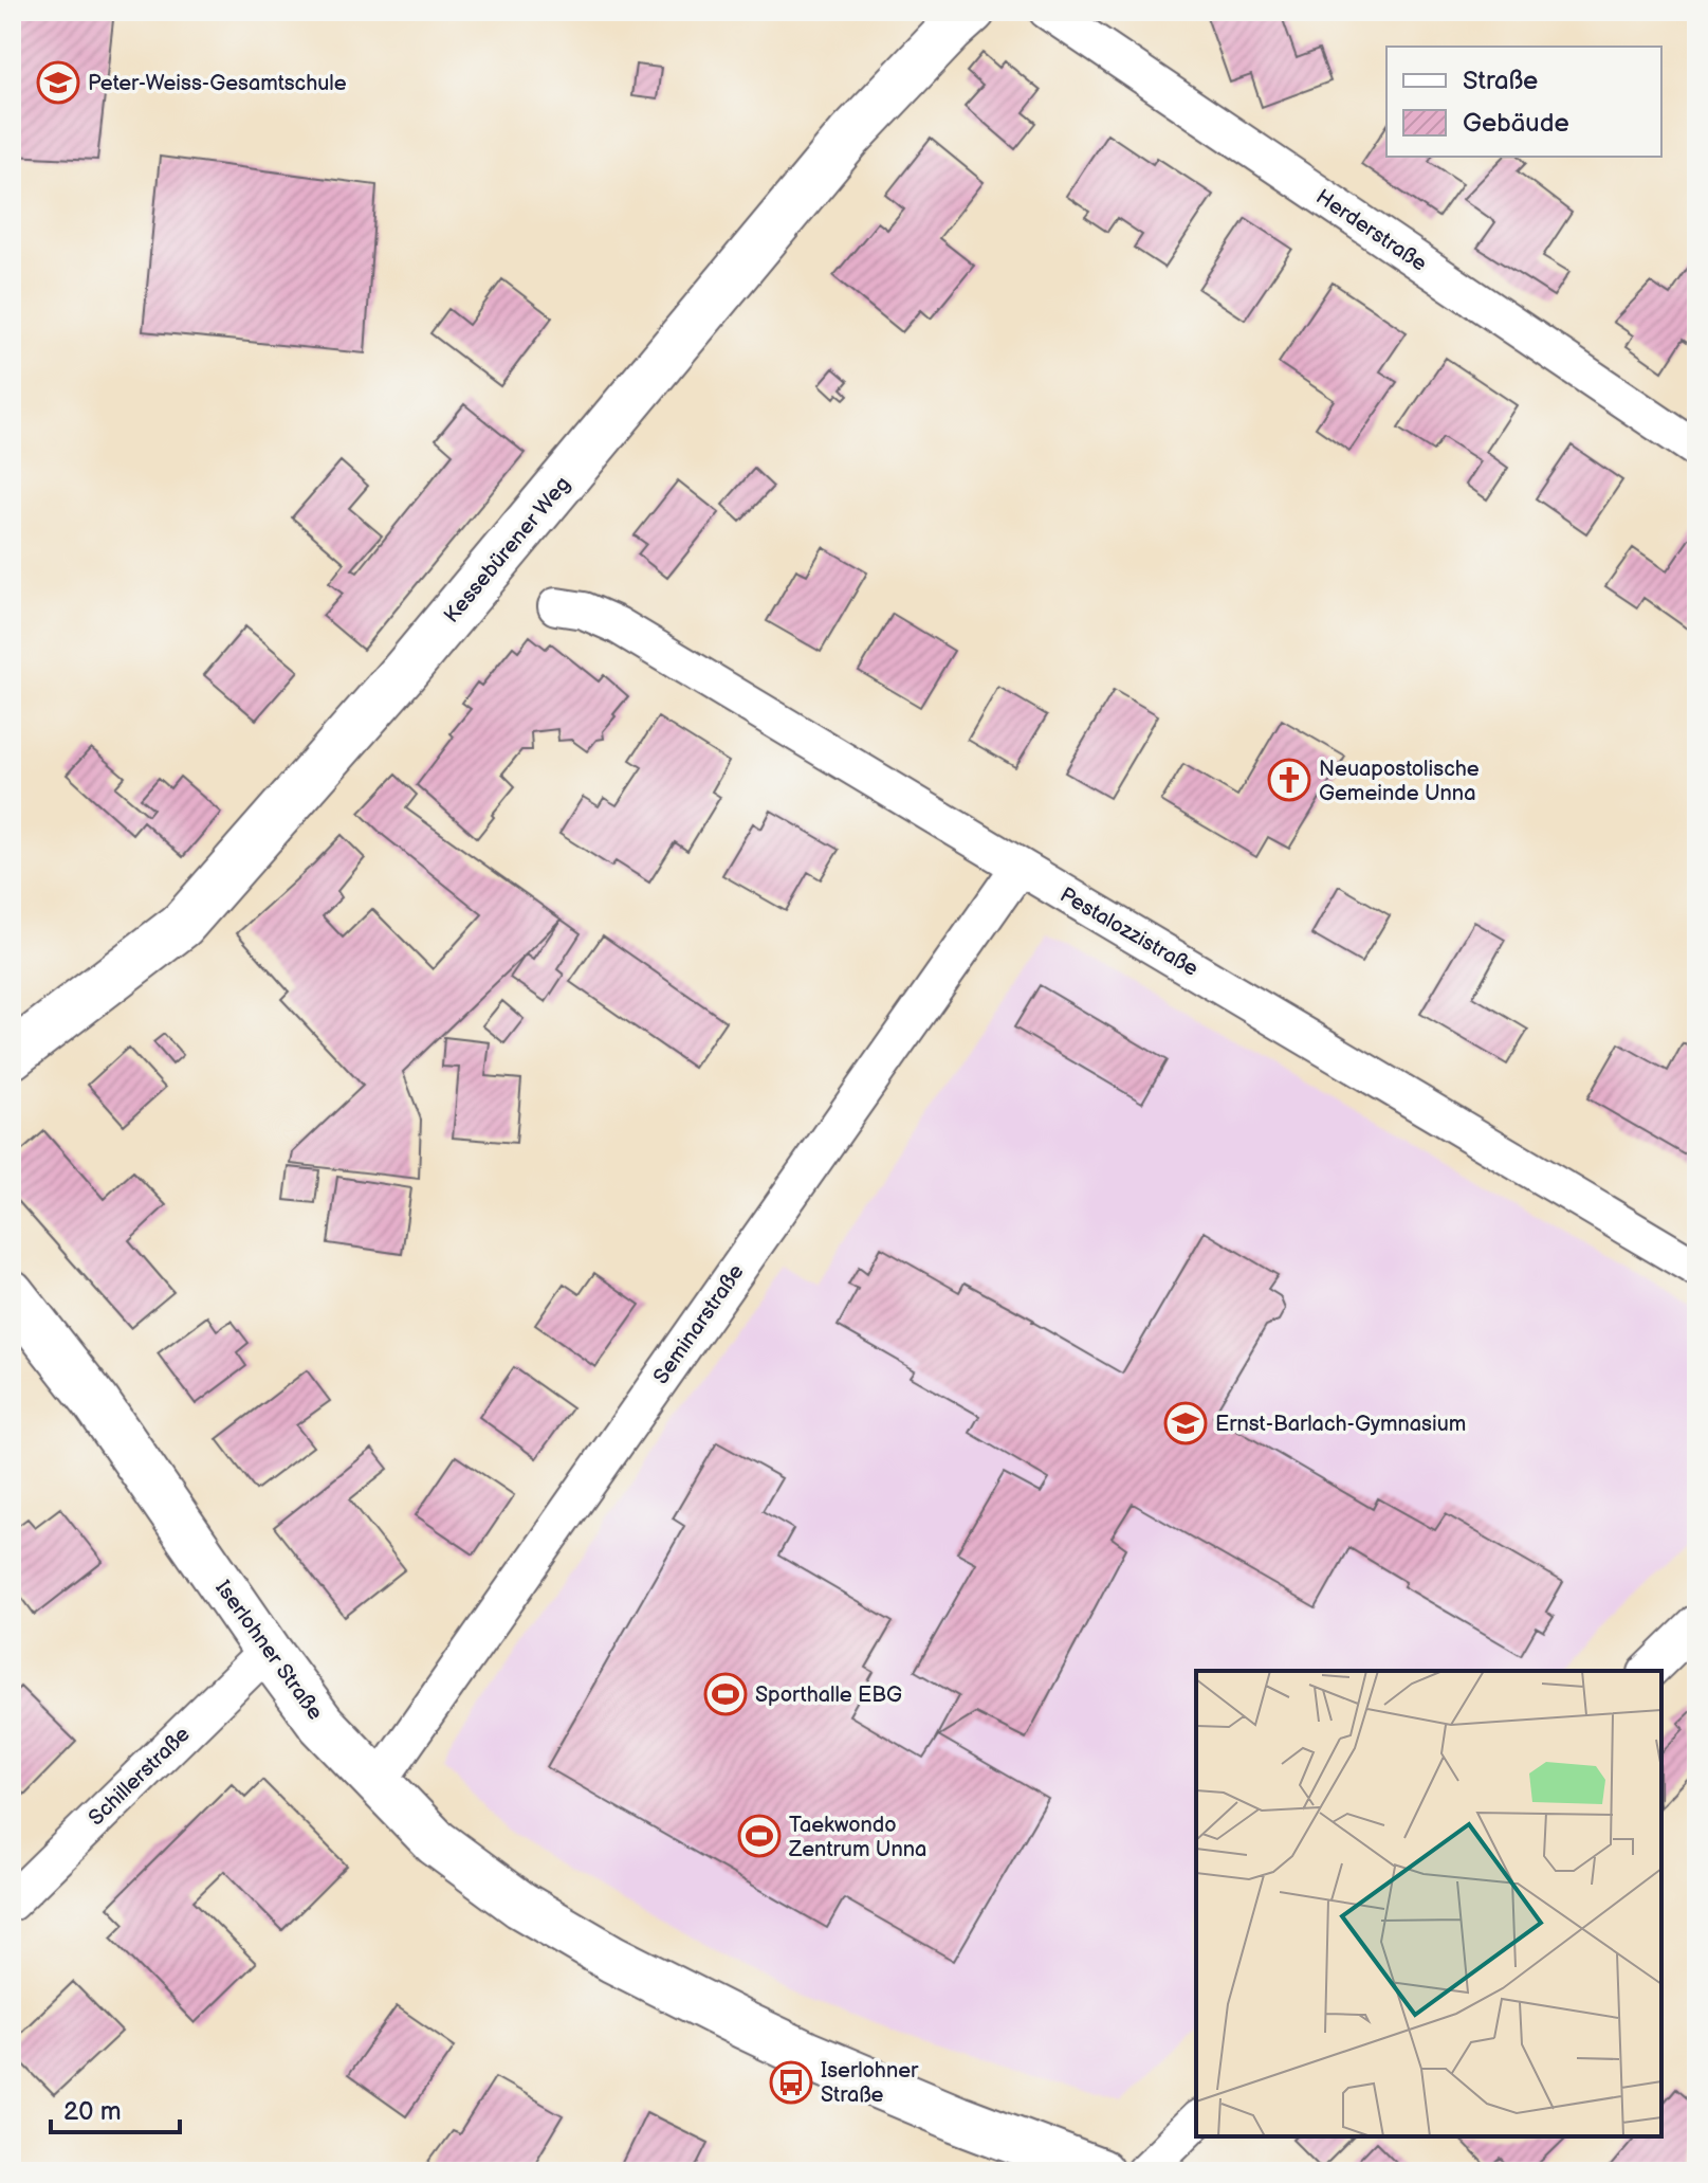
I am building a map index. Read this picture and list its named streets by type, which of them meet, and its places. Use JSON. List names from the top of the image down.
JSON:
{
  "streets": {
    "main road": ["Kessebürener Weg", "Iserlohner Straße"],
    "street": [
      "Herderstraße",
      "Pestalozzistraße",
      "Seminarstraße",
      "Schillerstraße"
    ]
  },
  "crossings": [
    ["Pestalozzistraße", "Seminarstraße"],
    ["Seminarstraße", "Iserlohner Straße"],
    ["Iserlohner Straße", "Schillerstraße"]
  ],
  "places": {
    "school or university": ["Peter-Weiss-Gesamtschule", "Ernst-Barlach-Gymnasium"],
    "church": ["Neuapostolische Gemeinde Unna"],
    "sports": ["Sporthalle EBG", "Taekwondo Zentrum Unna"],
    "bus stop": ["Iserlohner Straße"]
  },
  "legend": ["Straße", "Gebäude"],
  "scale_bar": "20 m"
}
